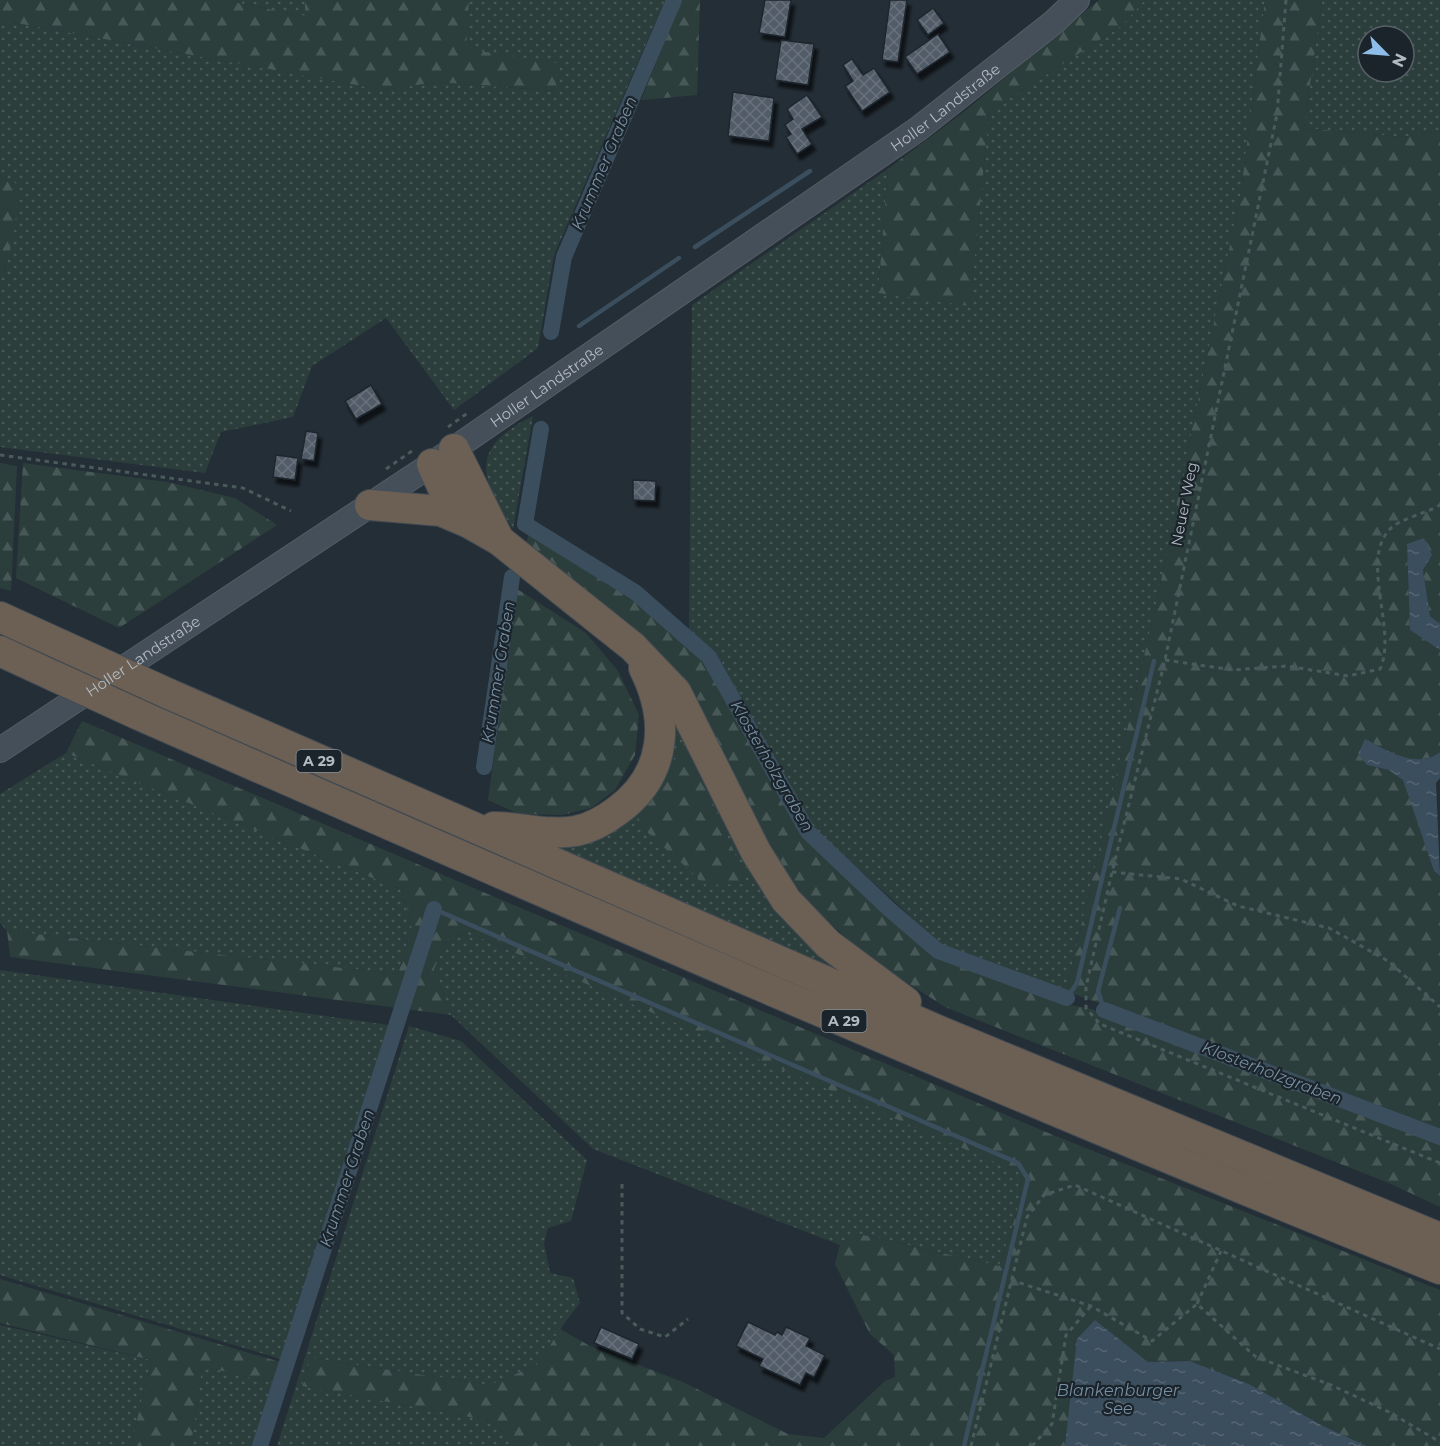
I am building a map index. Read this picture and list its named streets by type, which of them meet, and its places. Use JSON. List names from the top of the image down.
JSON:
{
  "streets": {
    "highway": ["A 29"],
    "main road": ["Holler Landstraße"],
    "path": ["Neuer Weg"]
  },
  "water": ["Krummer Graben", "Klosterholzgraben", "Blankenburger See"],
  "north": "bottom right"
}
